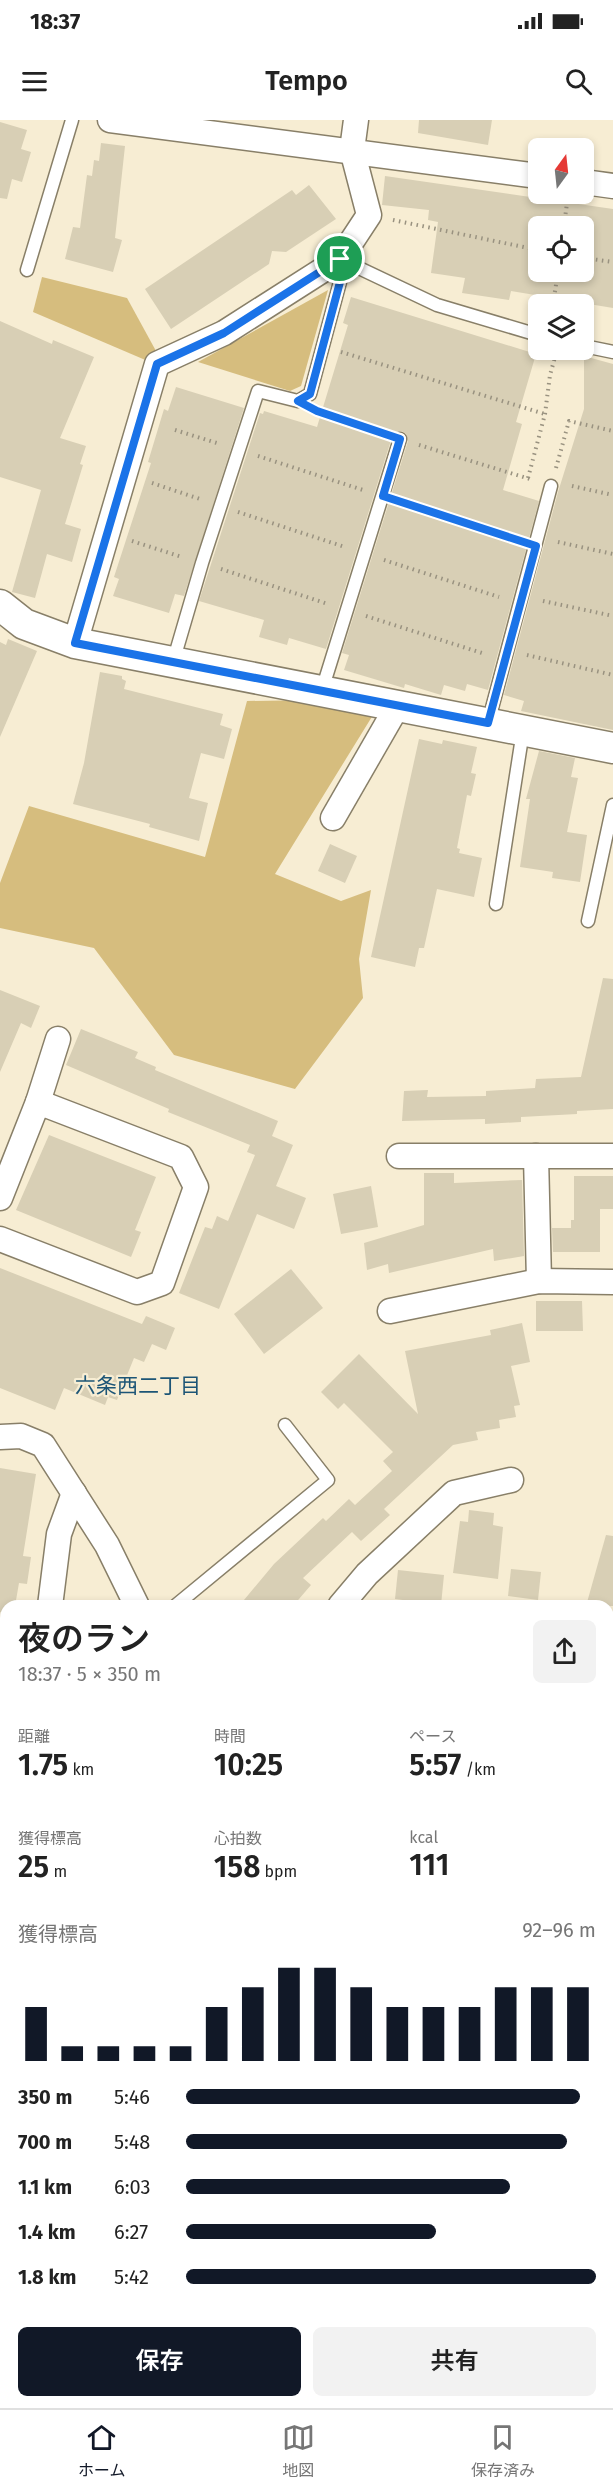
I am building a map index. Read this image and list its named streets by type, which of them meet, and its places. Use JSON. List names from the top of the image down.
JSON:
{
  "districts": ["六条西二丁目"],
  "north": "top",
  "page": {
    "status": "18:37",
    "header": "Tempo",
    "heading": ["夜のラン", "18:37 · 5 × 350 m"],
    "stats": [
      ["距離", "1.75 km"],
      ["時間", "10:25"],
      ["ペース", "5:57 /km"],
      ["獲得標高", "25 m"],
      ["心拍数", "158 bpm"],
      ["kcal", "111"]
    ],
    "chart": ["獲得標高", "92–96 m"],
    "list": [
      {
        "name": "350 m",
        "note": "5:46"
      },
      {
        "name": "700 m",
        "note": "5:48"
      },
      {
        "name": "1.1 km",
        "note": "6:03"
      },
      {
        "name": "1.4 km",
        "note": "6:27"
      },
      {
        "name": "1.8 km",
        "note": "5:42"
      }
    ],
    "buttons": ["保存", "共有"],
    "tabs": ["ホーム", "地図", "保存済み"]
  }
}
